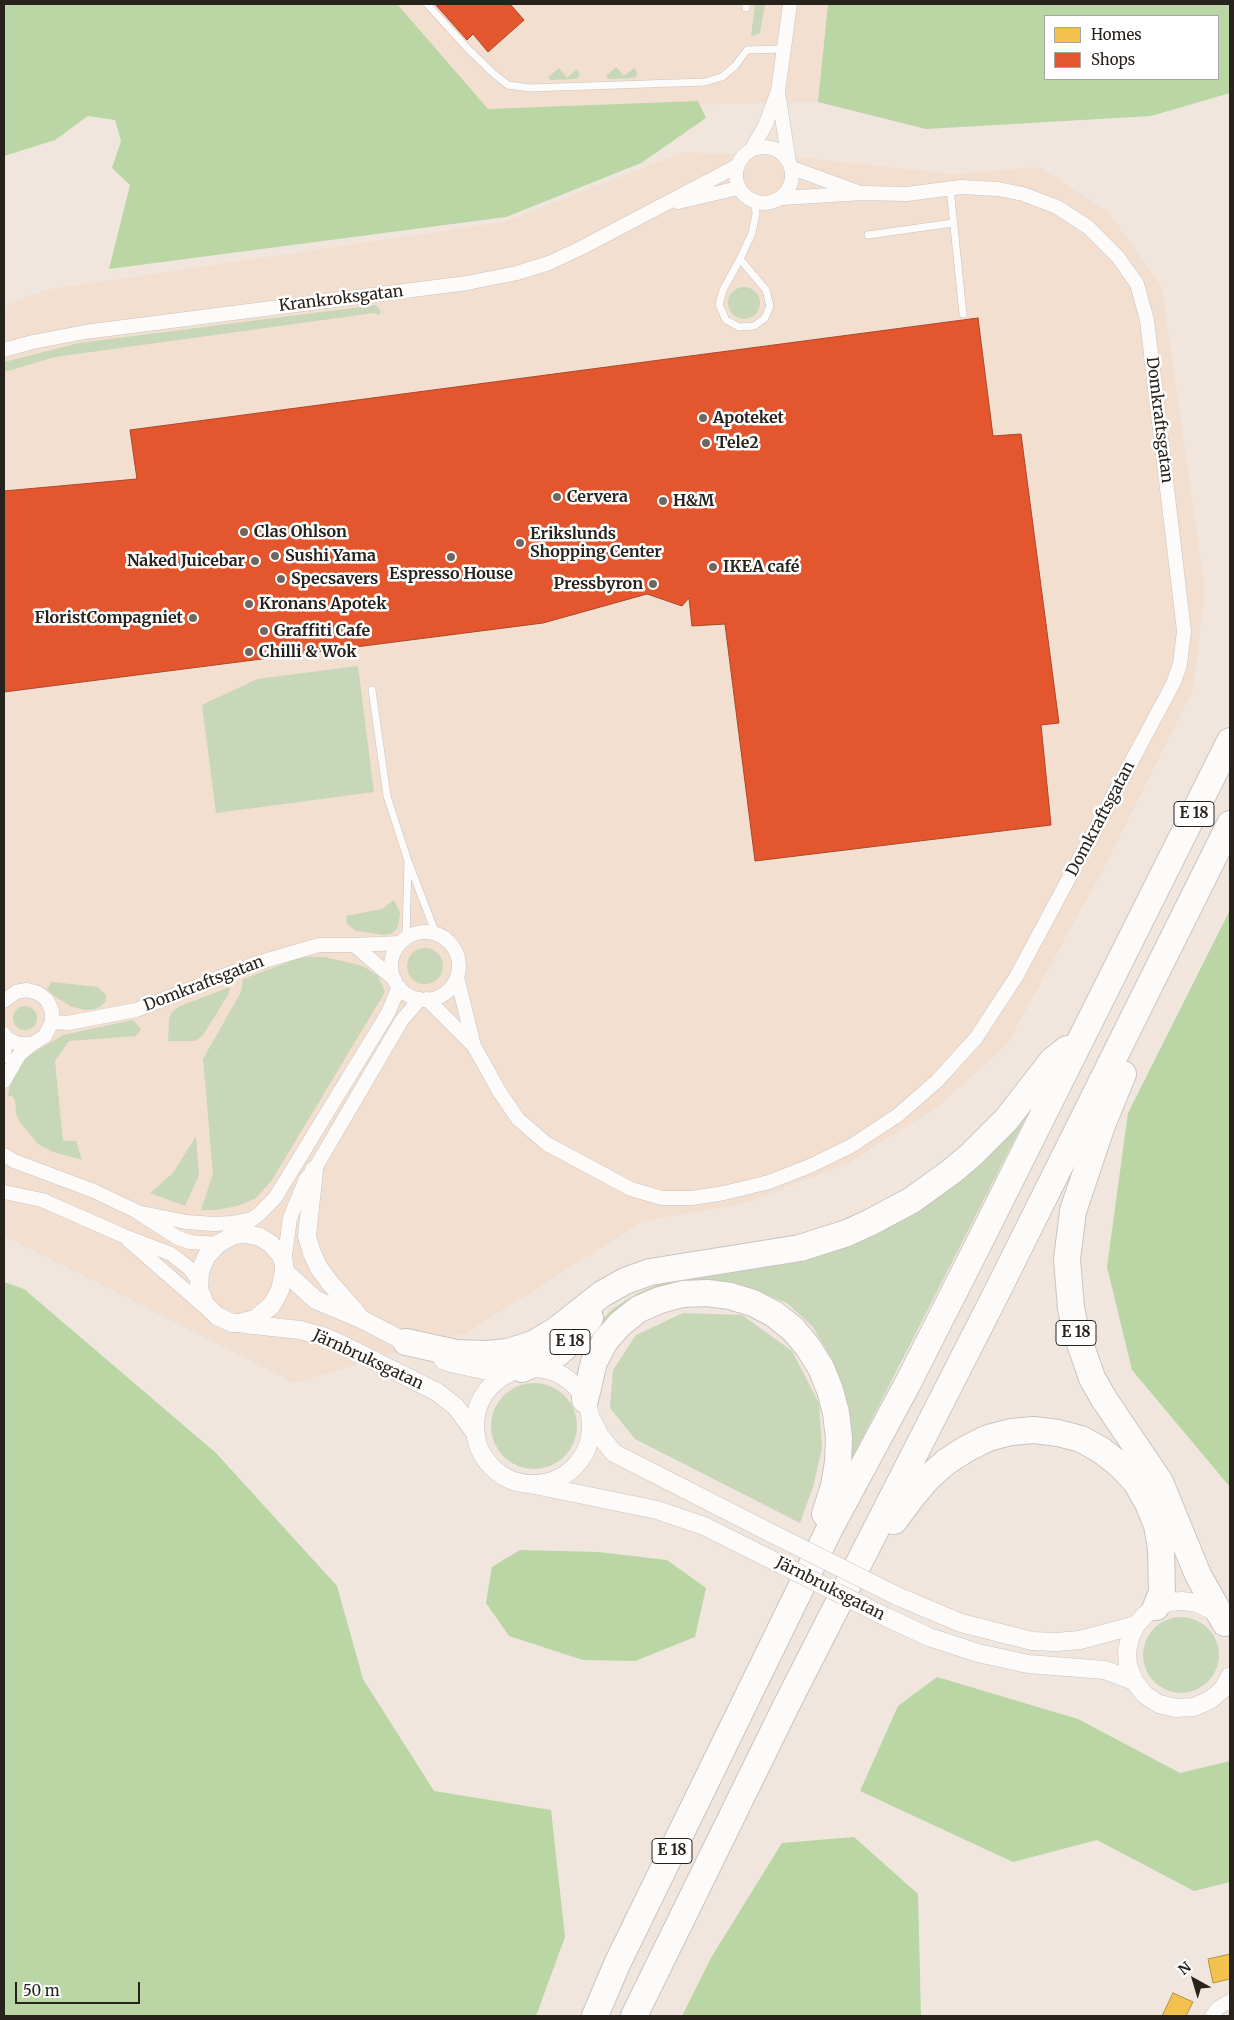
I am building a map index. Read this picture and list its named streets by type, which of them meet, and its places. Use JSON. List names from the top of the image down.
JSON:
{
  "streets": {
    "highway": ["E 18"],
    "street": ["Krankroksgatan", "Domkraftsgatan", "Järnbruksgatan"]
  },
  "crossings": [
    ["Krankroksgatan", "Domkraftsgatan"],
    ["E 18", "Järnbruksgatan"]
  ],
  "places": [
    "Apoteket",
    "Tele2",
    "Cervera",
    "H&M",
    "Clas Ohlson",
    "Erikslunds Shopping Center",
    "Sushi Yama",
    "Espresso House",
    "Naked Juicebar",
    "IKEA café",
    "Specsavers",
    "Pressbyron",
    "Kronans Apotek",
    "FloristCompagniet",
    "Graffiti Cafe",
    "Chilli & Wok"
  ],
  "legend": ["Homes", "Shops"],
  "scale_bar": "50 m",
  "north": "top left"
}
